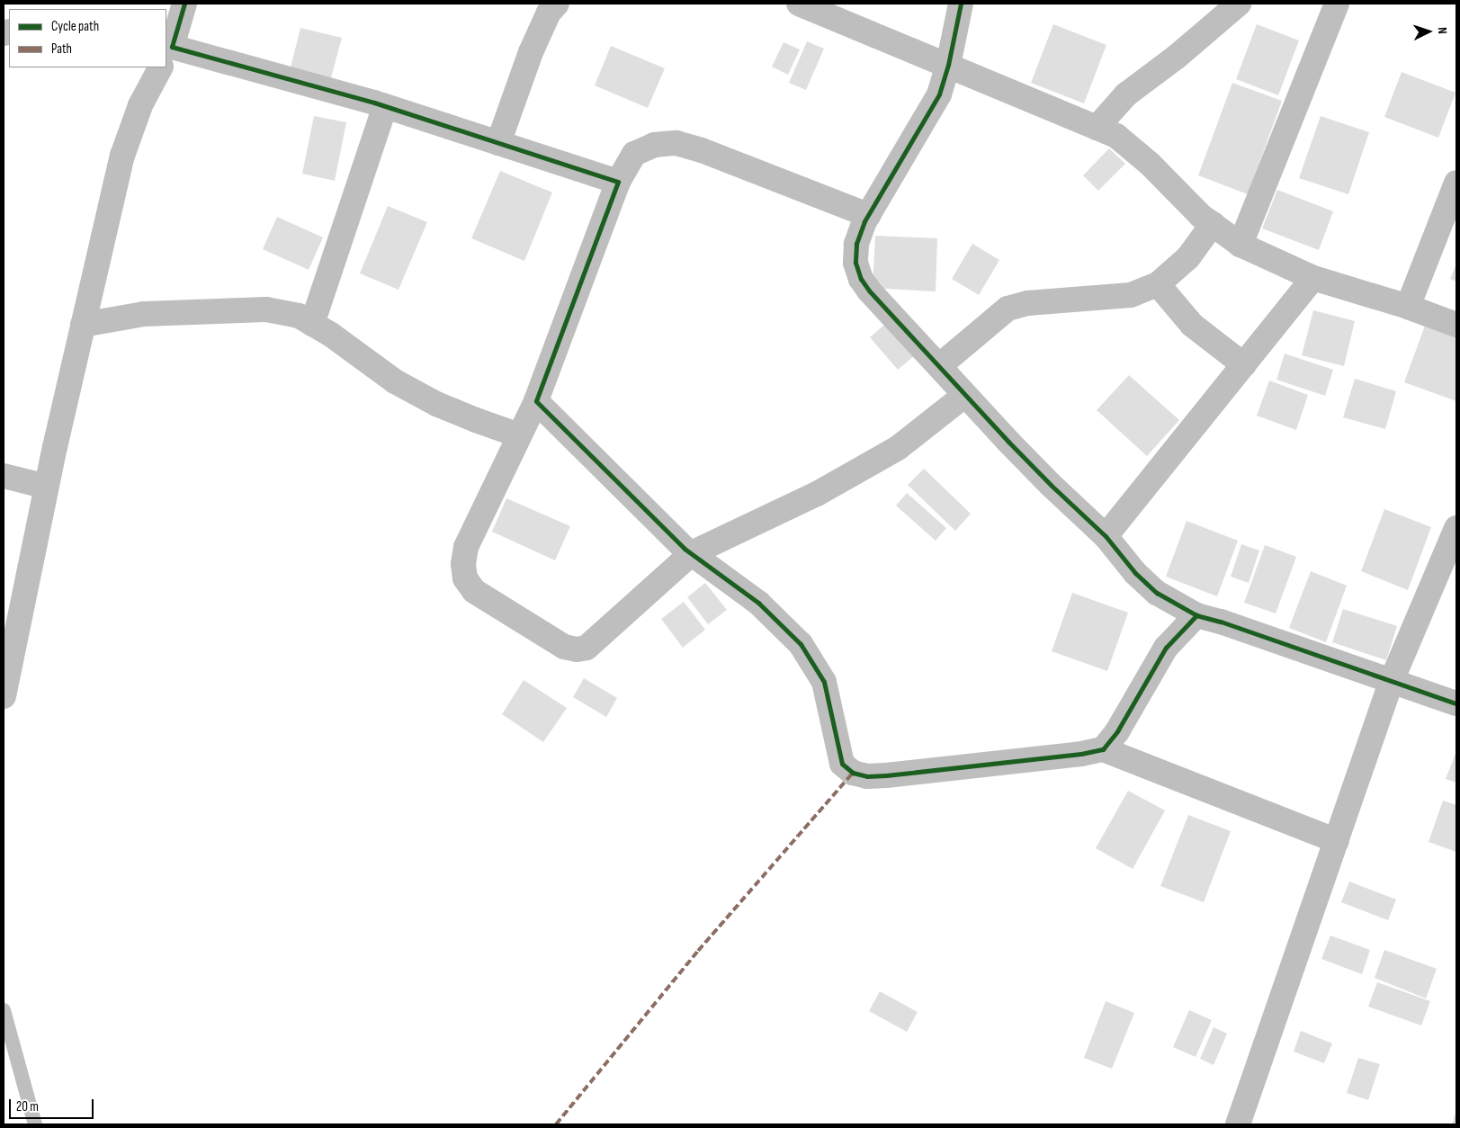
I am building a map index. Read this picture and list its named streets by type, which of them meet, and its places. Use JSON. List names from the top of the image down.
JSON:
{
  "legend": ["Cycle path", "Path"],
  "scale_bar": "20 m",
  "north": "right"
}
